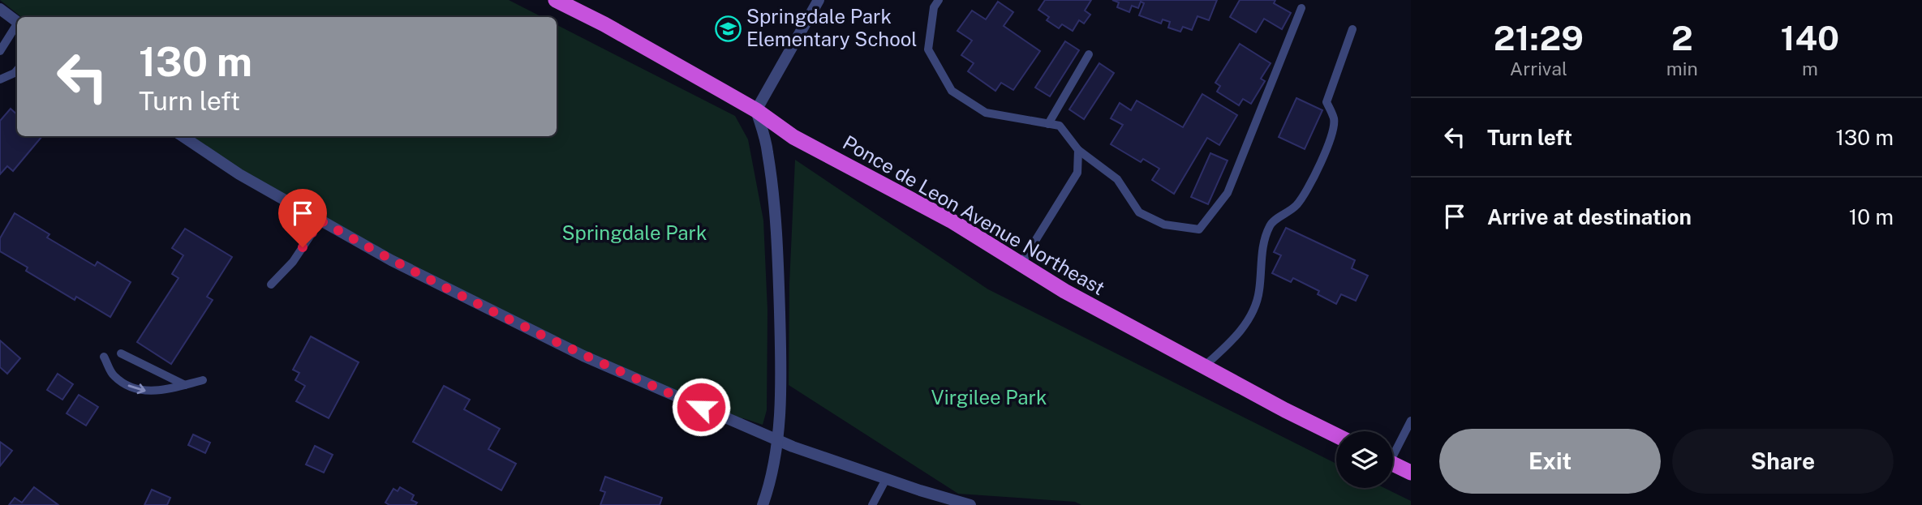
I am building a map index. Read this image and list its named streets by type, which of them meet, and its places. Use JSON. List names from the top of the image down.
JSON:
{
  "streets": {
    "highway": ["Ponce de Leon Avenue Northeast"]
  },
  "parks": ["Springdale Park", "Virgilee Park"],
  "places": {
    "school or university": ["Springdale Park Elementary School"]
  },
  "page": {
    "eta": [
      "21:29",
      "Arrival",
      "2",
      "min",
      "140",
      "m"
    ],
    "turn": ["130 m", "Turn left"],
    "list": [
      {
        "name": "Turn left",
        "value": "130 m"
      },
      {
        "name": "Arrive at destination",
        "value": "10 m"
      }
    ],
    "buttons": ["Exit", "Share"]
  }
}
